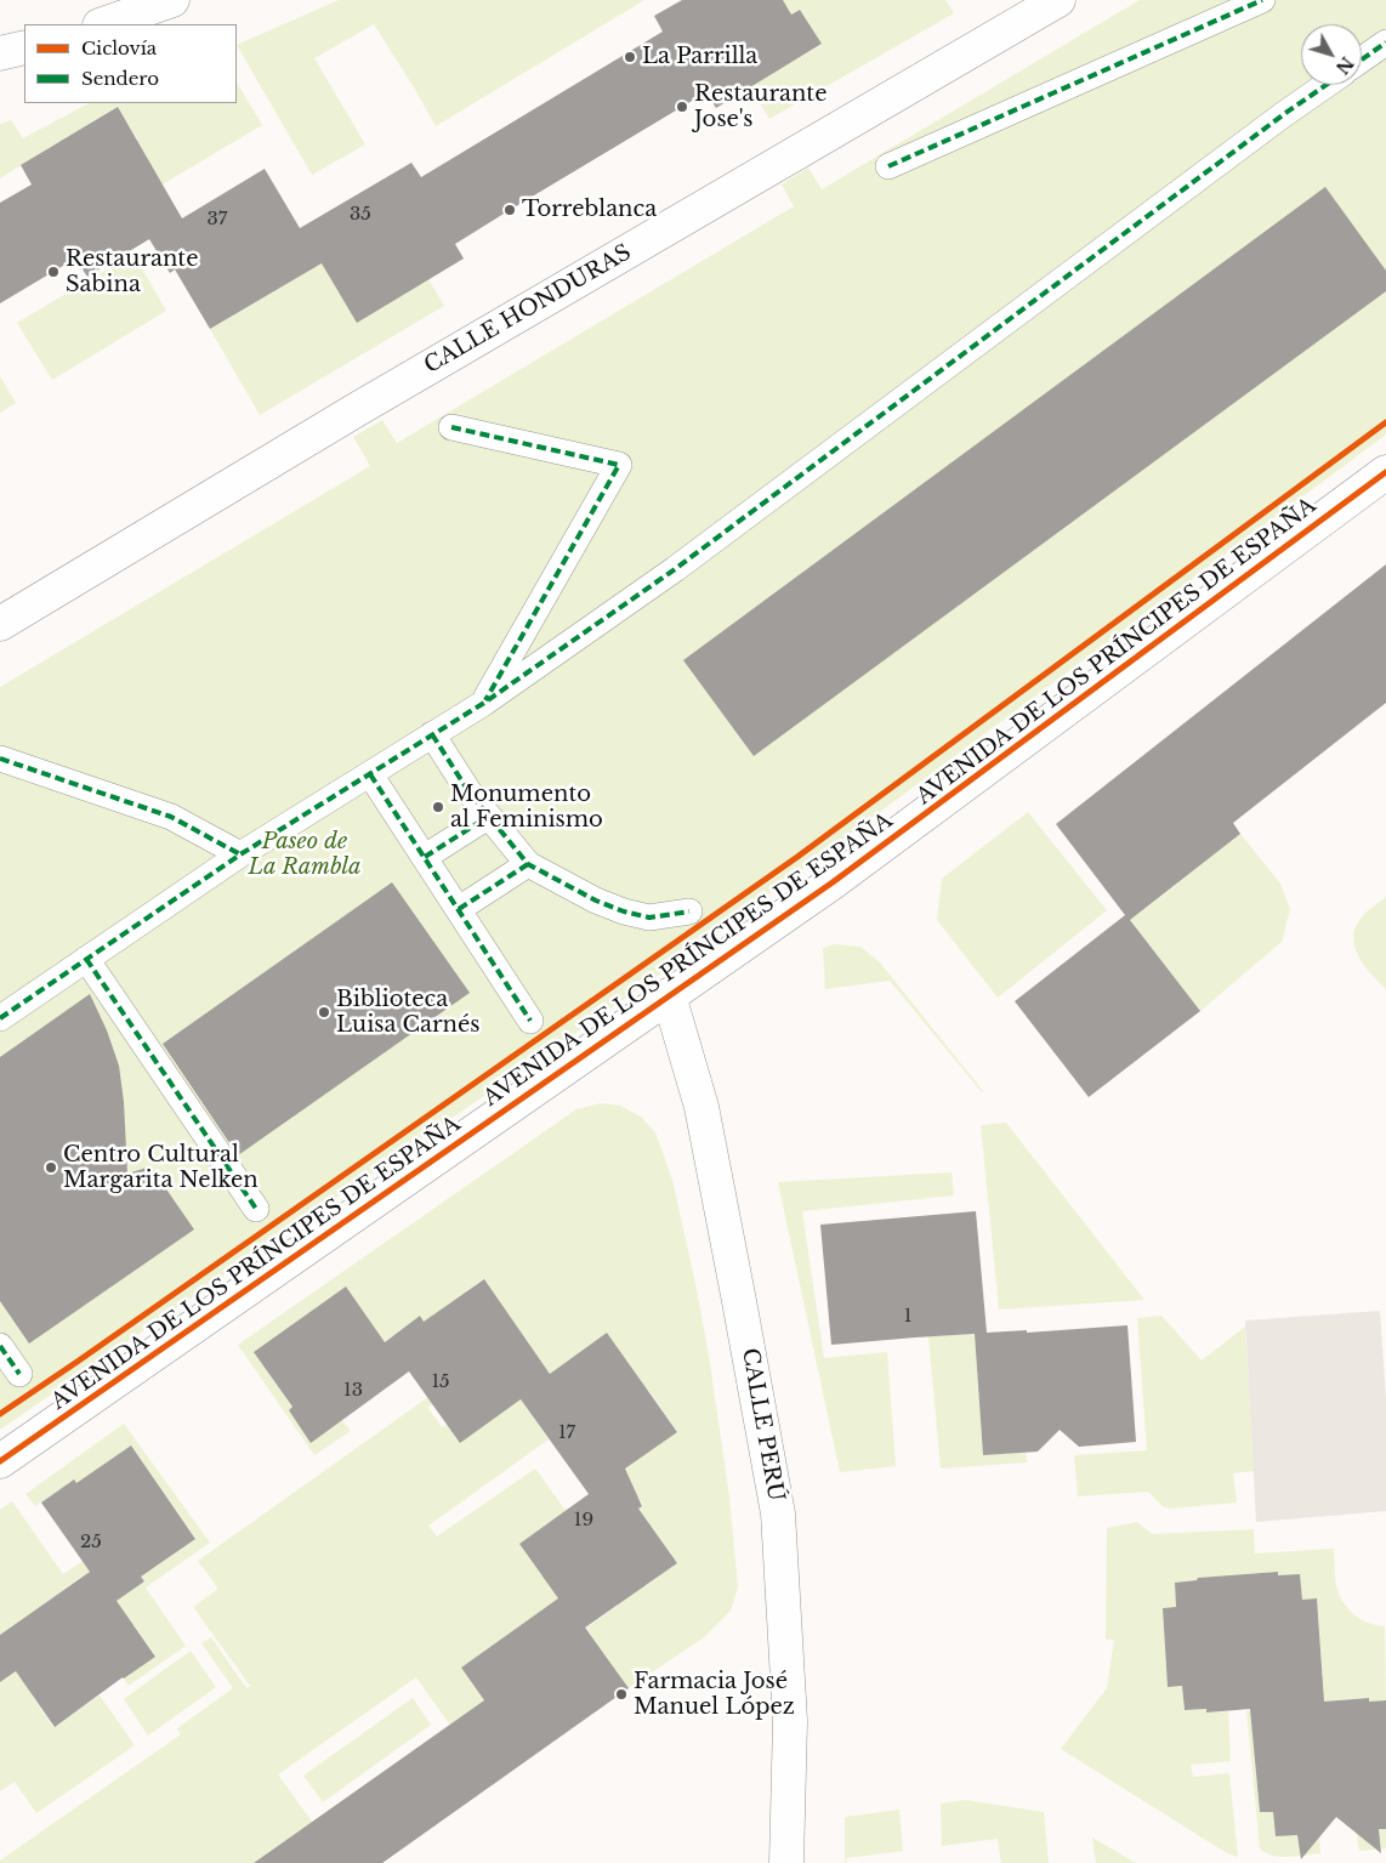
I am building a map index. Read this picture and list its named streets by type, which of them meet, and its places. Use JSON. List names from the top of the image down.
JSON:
{
  "streets": {
    "street": ["CALLE HONDURAS", "AVENIDA DE LOS PRÍNCIPES DE ESPAÑA", "CALLE PERÚ"]
  },
  "crossings": [
    ["AVENIDA DE LOS PRÍNCIPES DE ESPAÑA", "CALLE PERÚ"]
  ],
  "parks": ["Paseo de La Rambla"],
  "places": [
    "La Parrilla",
    "Restaurante Jose's",
    "Torreblanca",
    "Restaurante Sabina",
    "Monumento al Feminismo",
    "Biblioteca Luisa Carnés",
    "Centro Cultural Margarita Nelken",
    "Farmacia José Manuel López"
  ],
  "house_numbers": [
    "35",
    "37",
    "1",
    "15",
    "13",
    "17",
    "19",
    "25"
  ],
  "legend": ["Ciclovía", "Sendero"],
  "north": "bottom right"
}
